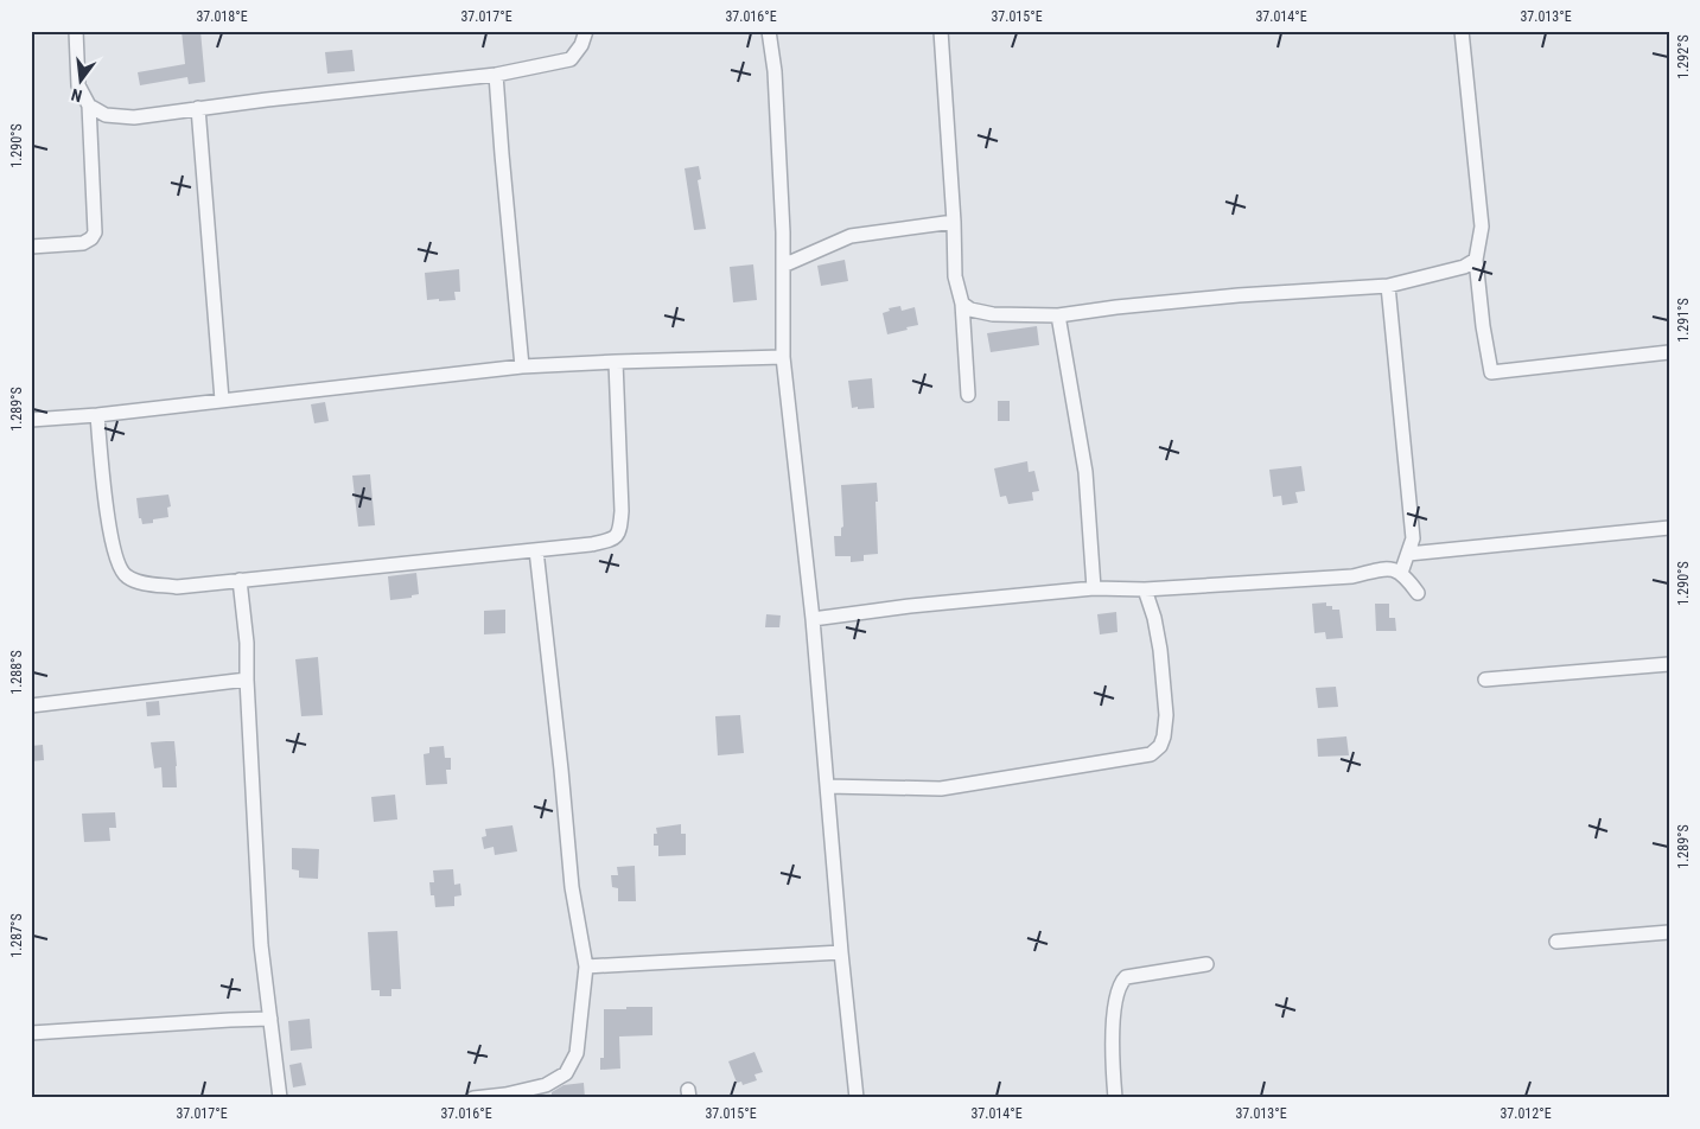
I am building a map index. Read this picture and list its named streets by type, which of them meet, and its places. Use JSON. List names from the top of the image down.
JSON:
{
  "north": "bottom",
  "coordinates": [
    "37.018°E",
    "37.017°E",
    "37.016°E",
    "37.015°E",
    "37.014°E",
    "37.013°E",
    "1.292°S",
    "1.290°S",
    "1.291°S",
    "1.289°S",
    "1.288°S",
    "1.287°S",
    "37.012°E"
  ]
}
